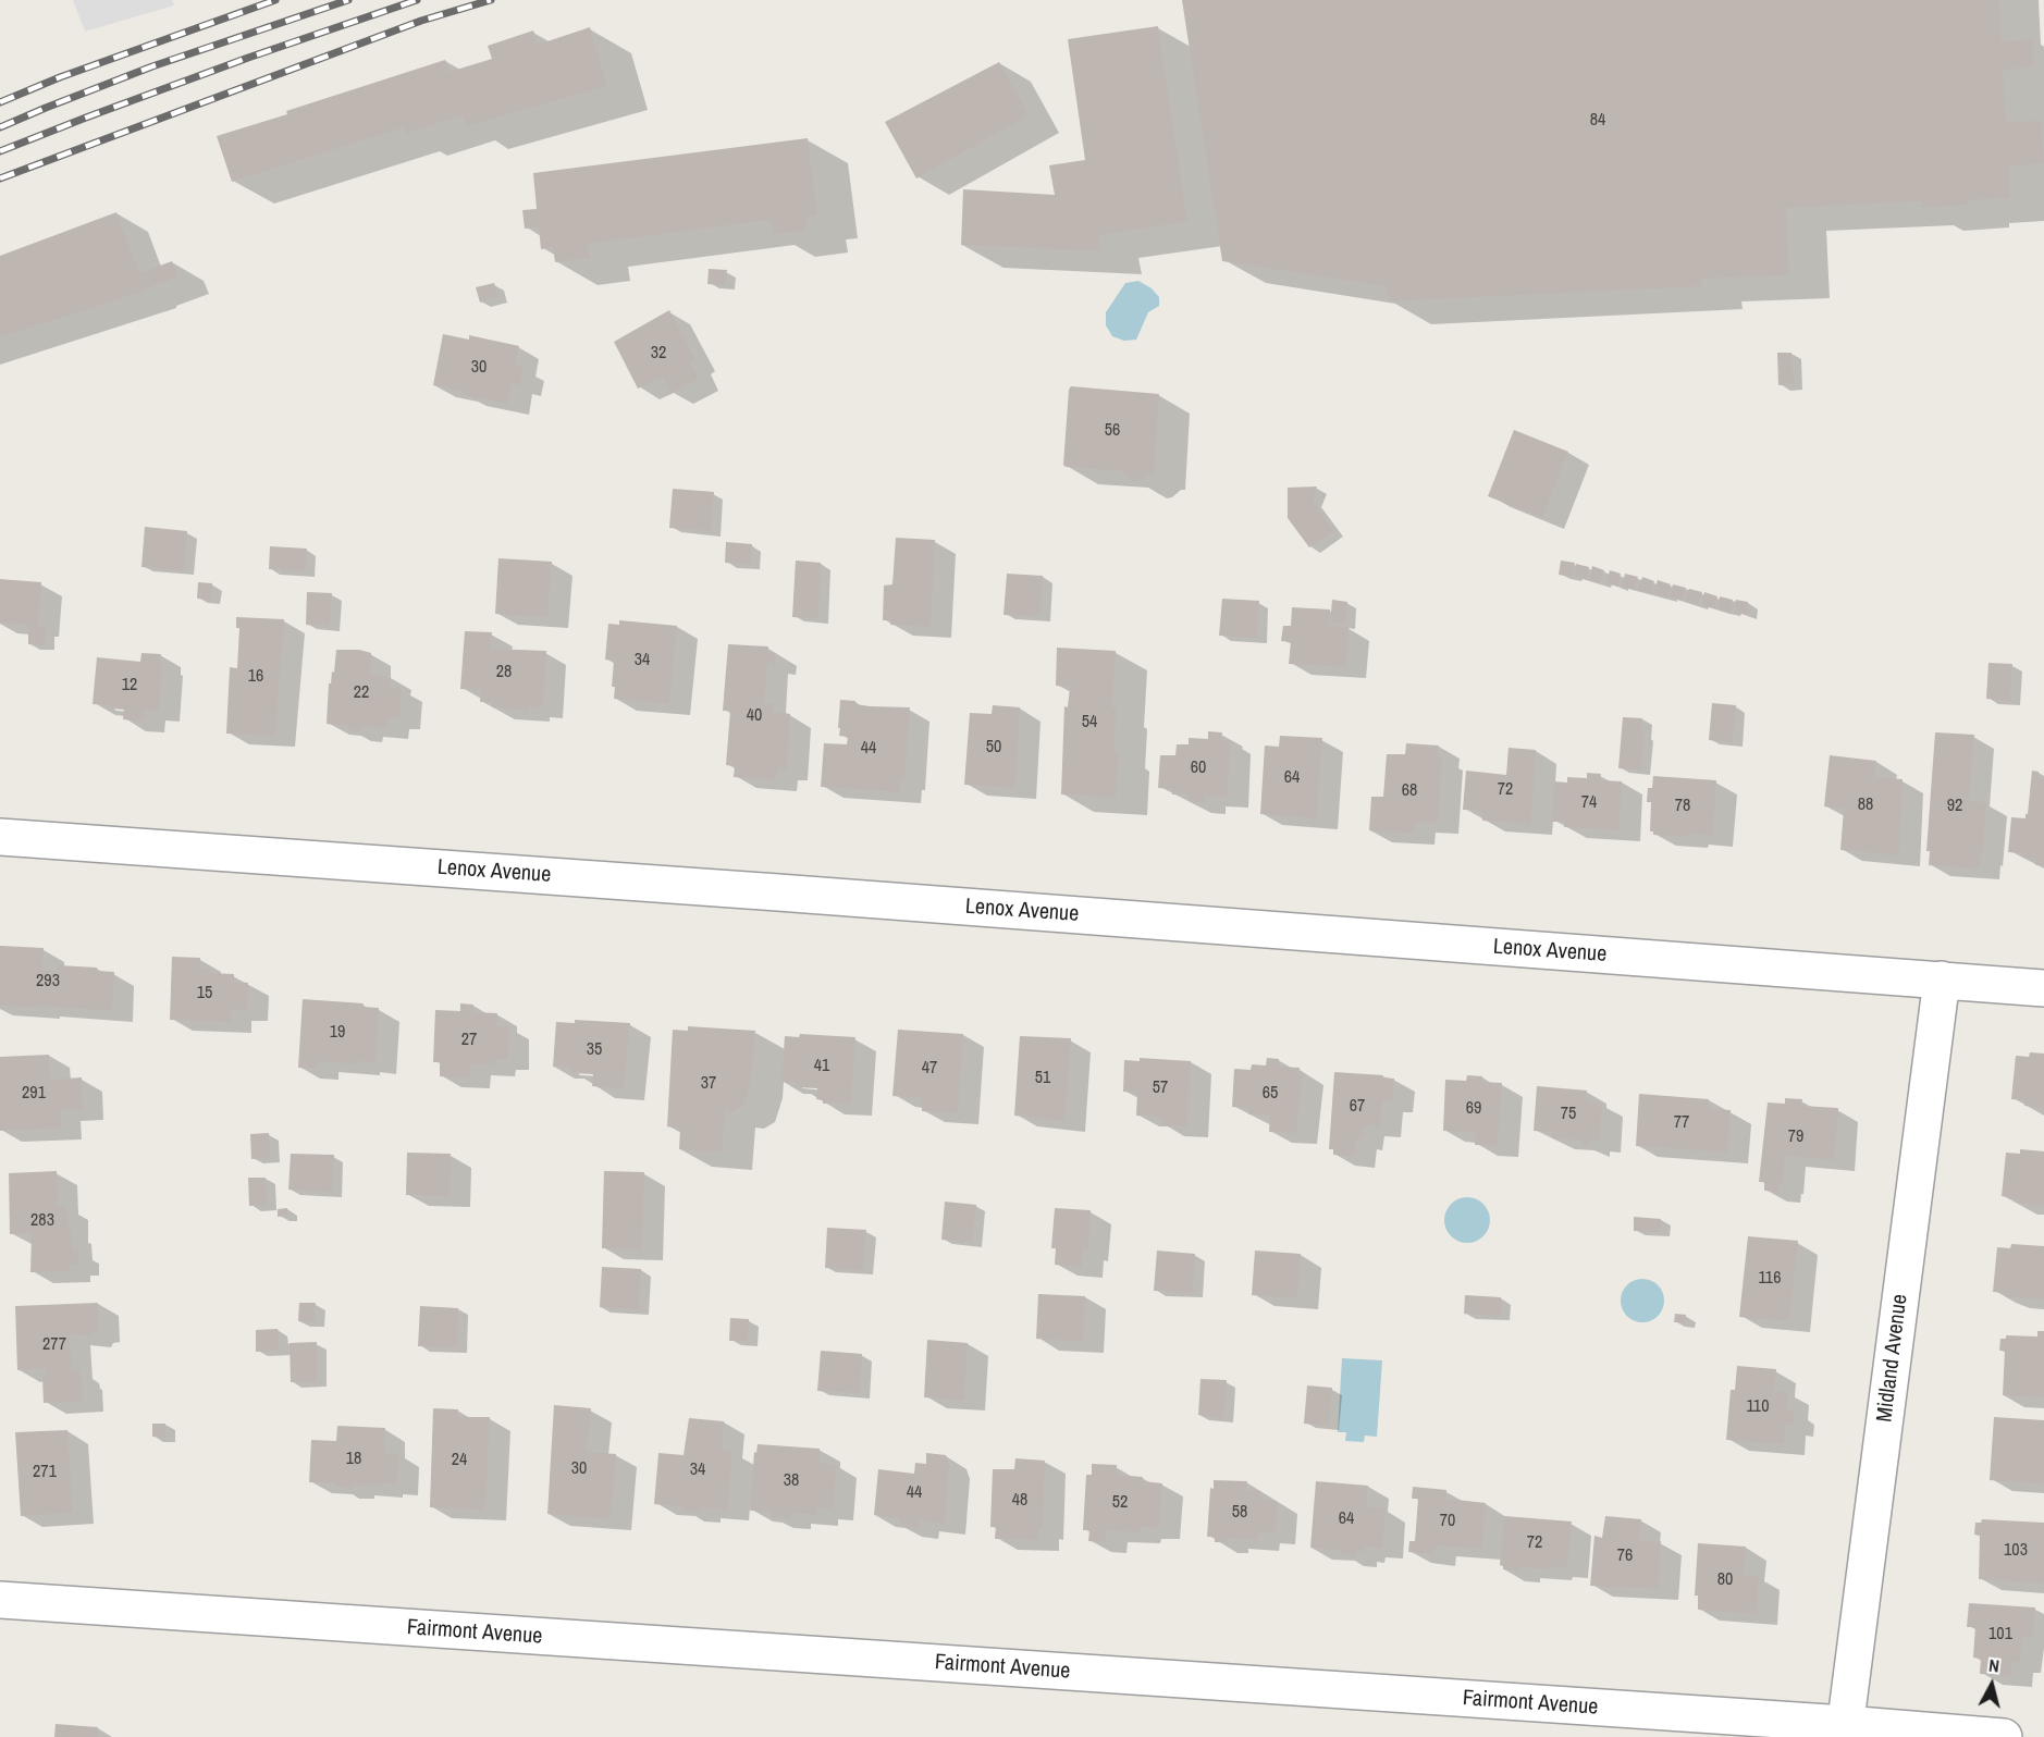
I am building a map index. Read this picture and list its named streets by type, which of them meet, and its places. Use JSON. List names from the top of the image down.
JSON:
{
  "streets": {
    "street": ["Lenox Avenue", "Midland Avenue", "Fairmont Avenue"]
  },
  "crossings": [
    ["Lenox Avenue", "Midland Avenue"],
    ["Midland Avenue", "Fairmont Avenue"]
  ],
  "house_numbers": [
    "84",
    "32",
    "30",
    "56",
    "34",
    "28",
    "16",
    "12",
    "22",
    "40",
    "54",
    "50",
    "44",
    "60",
    "64",
    "72",
    "68",
    "74",
    "88",
    "78",
    "92",
    "293",
    "15",
    "19",
    "27",
    "35",
    "41",
    "47",
    "51",
    "37",
    "57",
    "291",
    "65",
    "67",
    "69",
    "75",
    "77",
    "79",
    "283",
    "116",
    "277",
    "110",
    "18",
    "24",
    "30",
    "34",
    "271",
    "38",
    "44",
    "48",
    "52",
    "58",
    "64",
    "70",
    "72",
    "103",
    "76",
    "80",
    "101"
  ],
  "north": "top"
}
